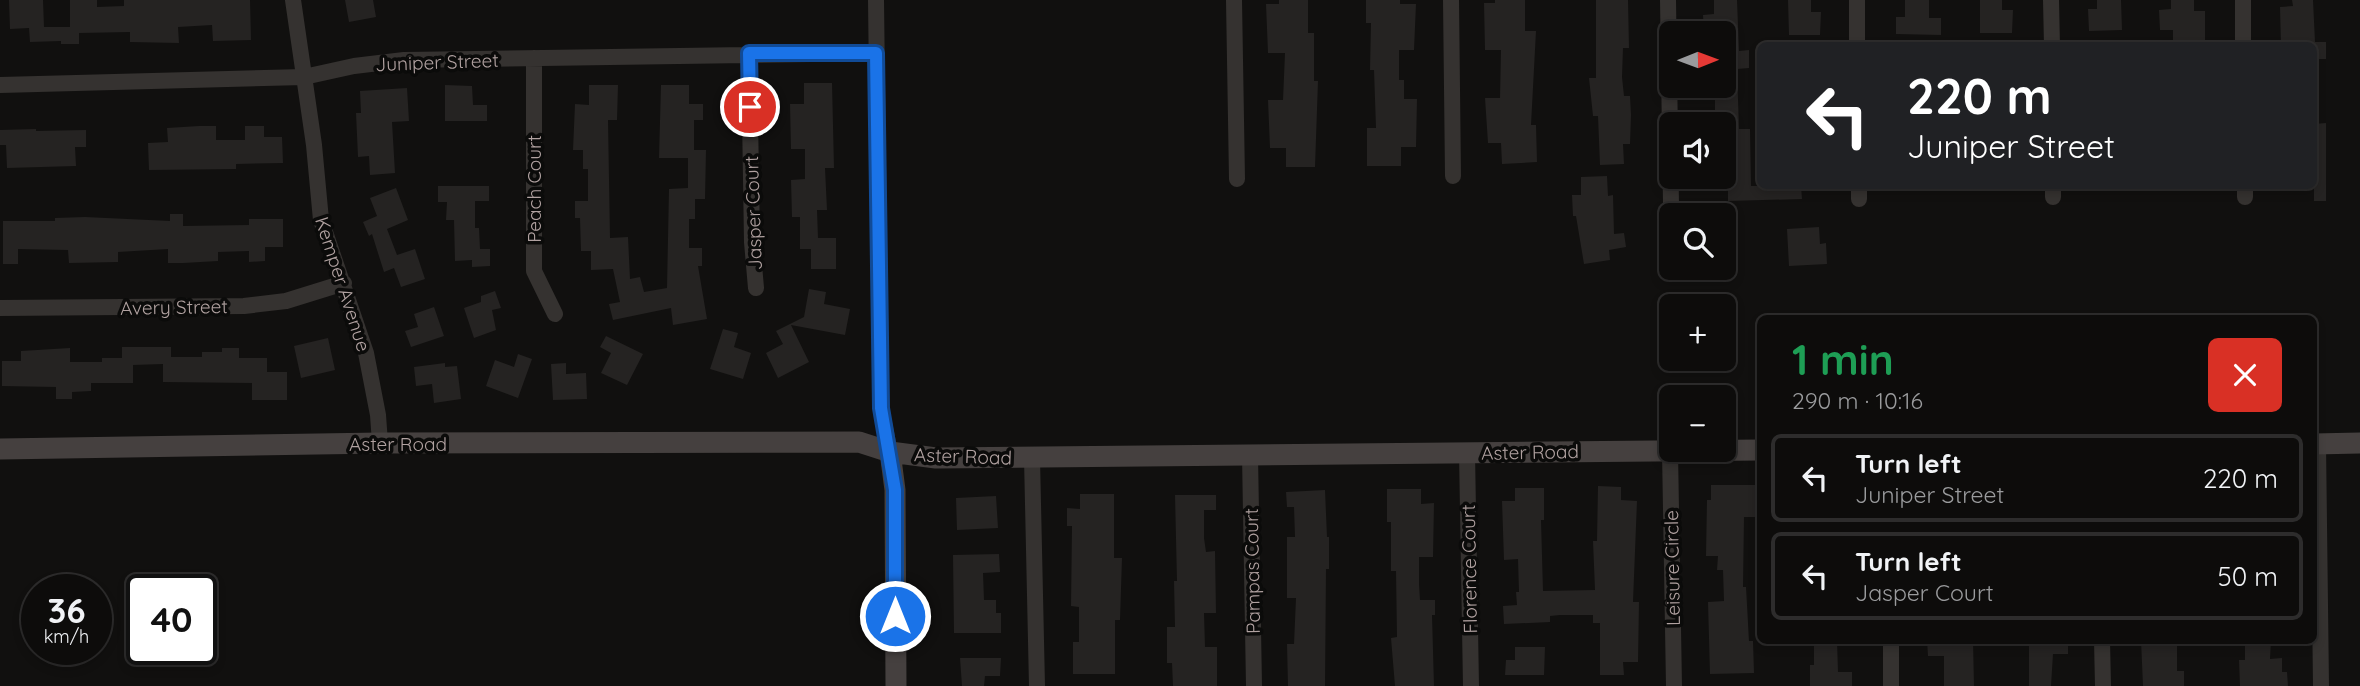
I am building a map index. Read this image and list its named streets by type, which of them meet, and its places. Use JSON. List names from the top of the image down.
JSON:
{
  "streets": {
    "main road": ["Aster Road"],
    "street": [
      "Juniper Street",
      "Peach Court",
      "Jasper Court",
      "Kemper Avenue",
      "Avery Street",
      "Leisure Circle",
      "Florence Court",
      "Pampas Court"
    ]
  },
  "crossings": [
    ["Juniper Street", "Peach Court"],
    ["Juniper Street", "Jasper Court"],
    ["Juniper Street", "Kemper Avenue"],
    ["Kemper Avenue", "Avery Street"],
    ["Kemper Avenue", "Aster Road"],
    ["Aster Road", "Florence Court"],
    ["Aster Road", "Pampas Court"]
  ],
  "north": "right",
  "page": {
    "map_buttons": ["+", "−"],
    "turn": ["220 m", "Juniper Street"],
    "heading": ["1 min", "290 m · 10:16"],
    "list": [
      {
        "name": "Turn left",
        "note": "Juniper Street",
        "value": "220 m"
      },
      {
        "name": "Turn left",
        "note": "Jasper Court",
        "value": "50 m"
      }
    ],
    "speed": "36 km/h",
    "limit": "40"
  }
}
